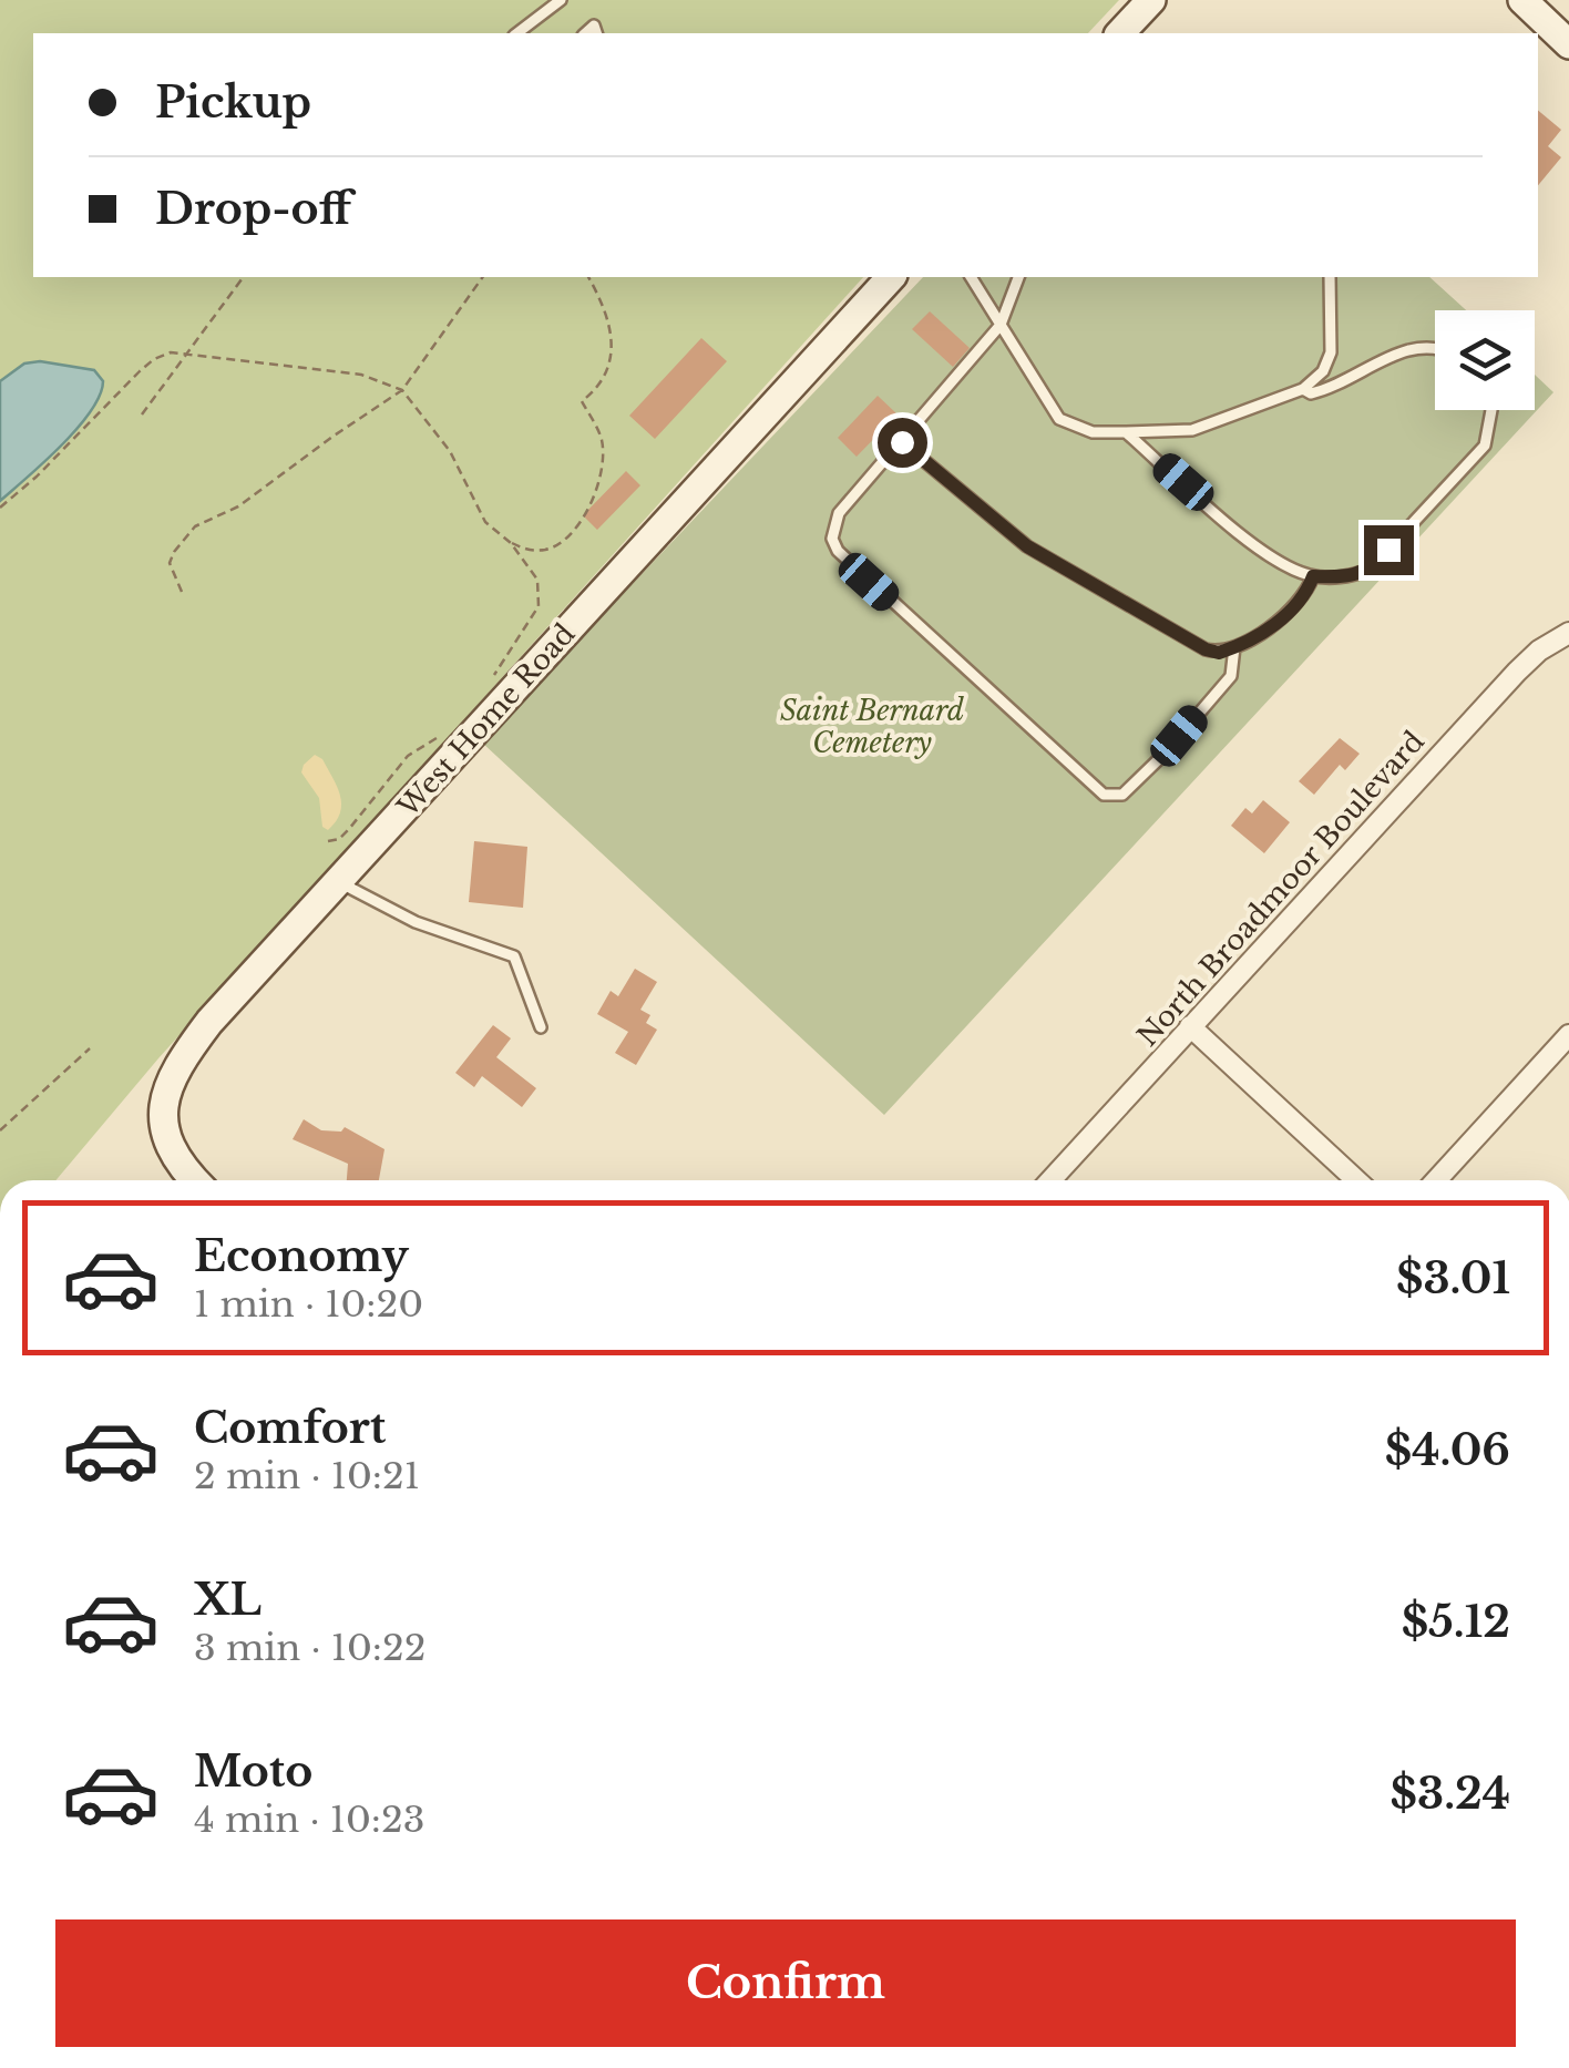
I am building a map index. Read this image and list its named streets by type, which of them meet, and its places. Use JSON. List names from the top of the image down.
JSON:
{
  "streets": {
    "street": ["West Home Road", "North Broadmoor Boulevard"]
  },
  "parks": ["Saint Bernard Cemetery"],
  "page": {
    "banner": ["Pickup", "Drop-off"],
    "list": [
      {
        "name": "Economy",
        "note": "1 min · 10:20",
        "value": "$3.01"
      },
      {
        "name": "Comfort",
        "note": "2 min · 10:21",
        "value": "$4.06"
      },
      {
        "name": "XL",
        "note": "3 min · 10:22",
        "value": "$5.12"
      },
      {
        "name": "Moto",
        "note": "4 min · 10:23",
        "value": "$3.24"
      }
    ],
    "buttons": "Confirm"
  }
}
